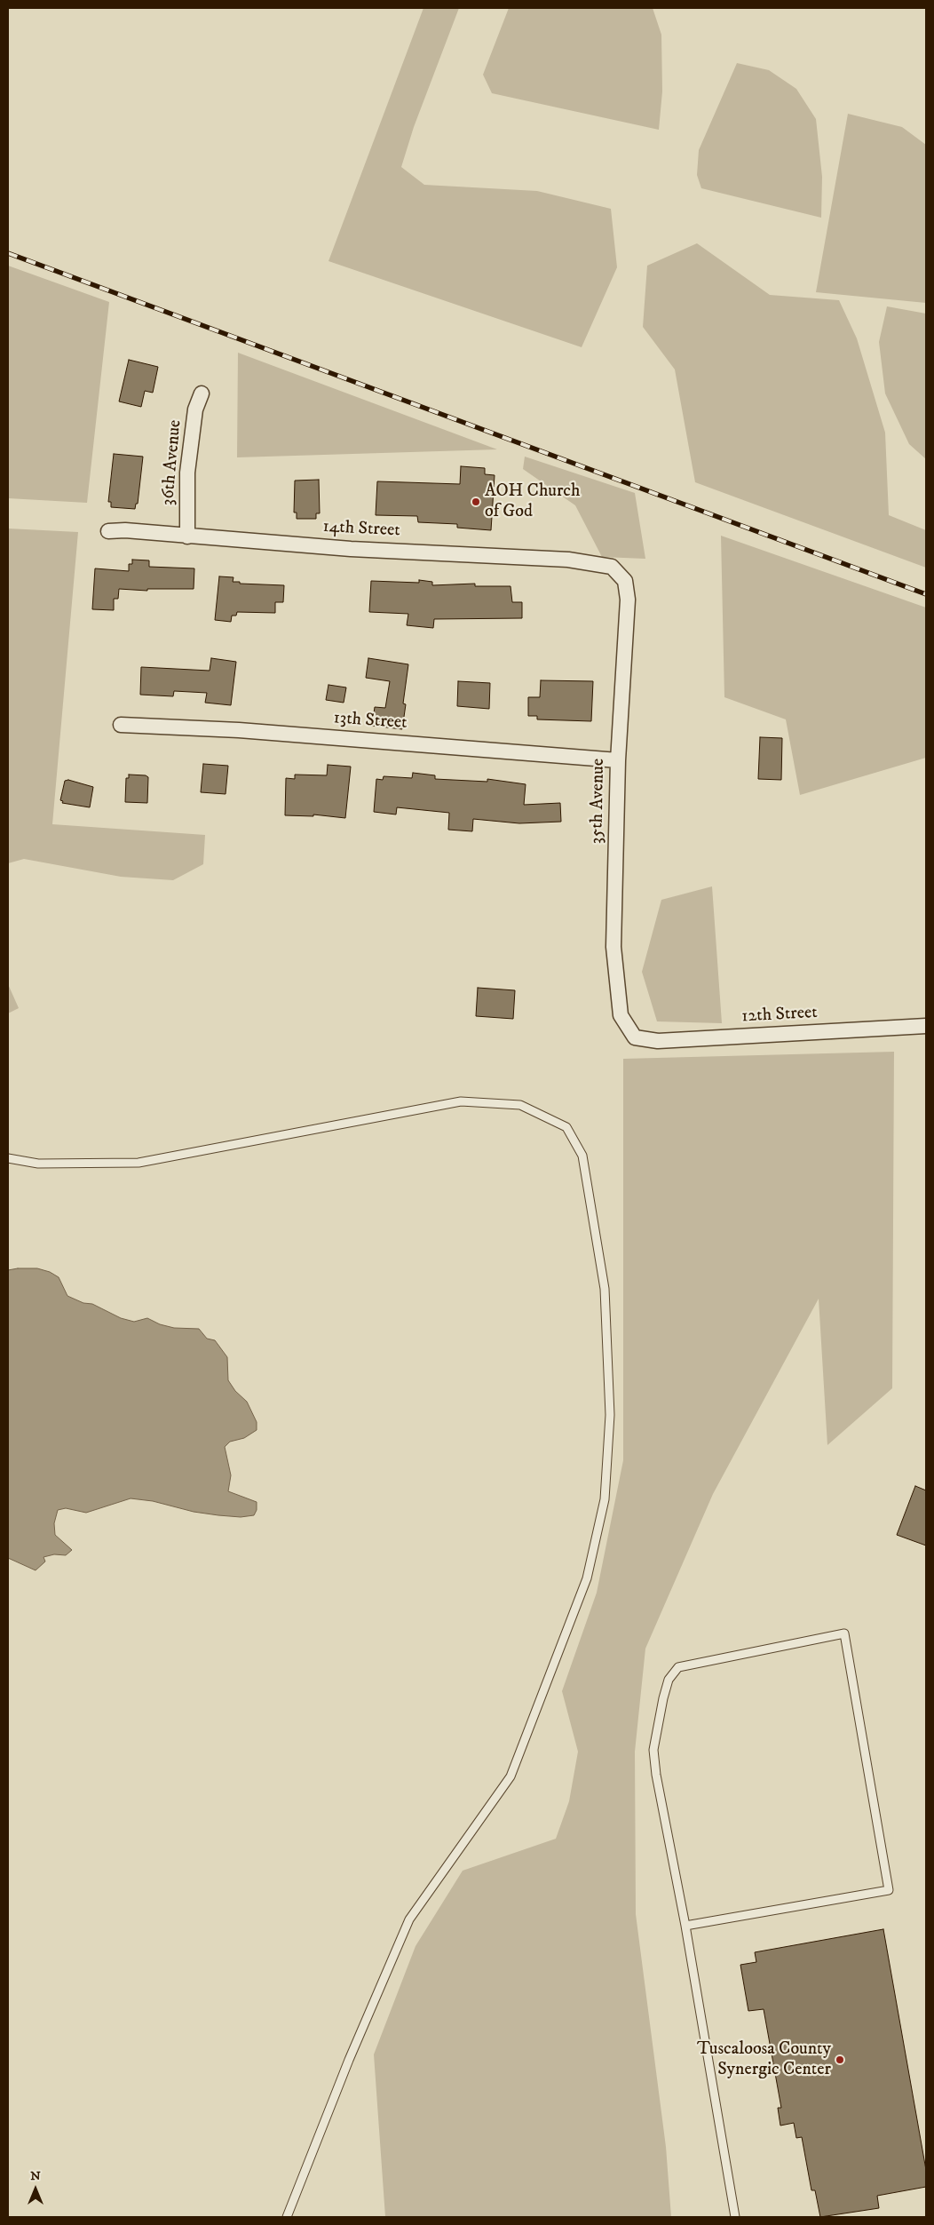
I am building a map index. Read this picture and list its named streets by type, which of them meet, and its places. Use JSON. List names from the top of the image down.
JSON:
{
  "streets": {
    "street": [
      "36th Avenue",
      "14th Street",
      "13th Street",
      "35th Avenue",
      "12th Street"
    ]
  },
  "crossings": [
    ["36th Avenue", "14th Street"],
    ["14th Street", "35th Avenue"],
    ["13th Street", "35th Avenue"],
    ["35th Avenue", "12th Street"]
  ],
  "places": ["AOH Church of God", "Tuscaloosa County Synergic Center"],
  "north": "top"
}
